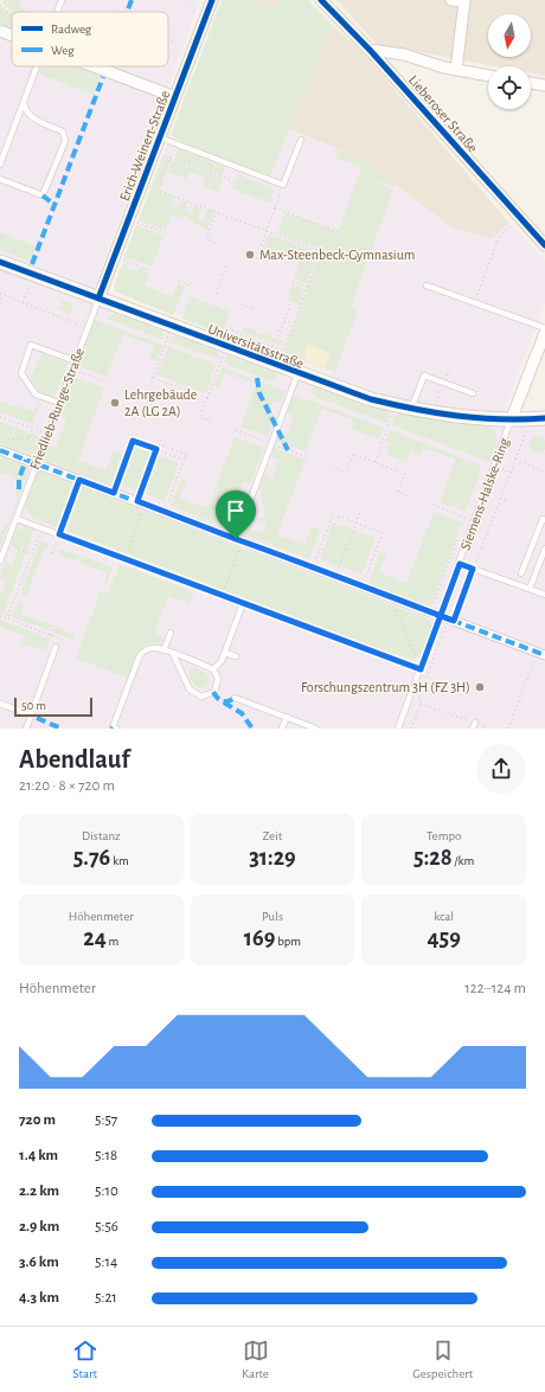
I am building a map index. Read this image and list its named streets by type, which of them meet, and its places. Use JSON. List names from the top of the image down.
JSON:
{
  "streets": {
    "street": ["Lieberoser Straße", "Erich-Weinert-Straße", "Universitätsstraße"],
    "lane": ["Friedlieb-Runge-Straße", "Siemens-Halske-Ring"]
  },
  "crossings": [
    ["Erich-Weinert-Straße", "Universitätsstraße"],
    ["Erich-Weinert-Straße", "Friedlieb-Runge-Straße"],
    ["Universitätsstraße", "Friedlieb-Runge-Straße"],
    ["Universitätsstraße", "Siemens-Halske-Ring"]
  ],
  "places": ["Max-Steenbeck-Gymnasium", "Lehrgebäude 2A (LG 2A)", "Forschungszentrum 3H (FZ 3H)"],
  "legend": ["Radweg", "Weg"],
  "scale_bar": "50 m",
  "north": "bottom",
  "page": {
    "scale": "50 m",
    "heading": ["Abendlauf", "21:20 · 8 × 720 m"],
    "stats": [
      ["Distanz", "5.76 km"],
      ["Zeit", "31:29"],
      ["Tempo", "5:28 /km"],
      ["Höhenmeter", "24 m"],
      ["Puls", "169 bpm"],
      ["kcal", "459"]
    ],
    "chart": ["Höhenmeter", "122–124 m"],
    "list": [
      {
        "name": "720 m",
        "note": "5:57"
      },
      {
        "name": "1.4 km",
        "note": "5:18"
      },
      {
        "name": "2.2 km",
        "note": "5:10"
      },
      {
        "name": "2.9 km",
        "note": "5:56"
      },
      {
        "name": "3.6 km",
        "note": "5:14"
      },
      {
        "name": "4.3 km",
        "note": "5:21"
      }
    ],
    "tabs": ["Start", "Karte", "Gespeichert"]
  }
}
